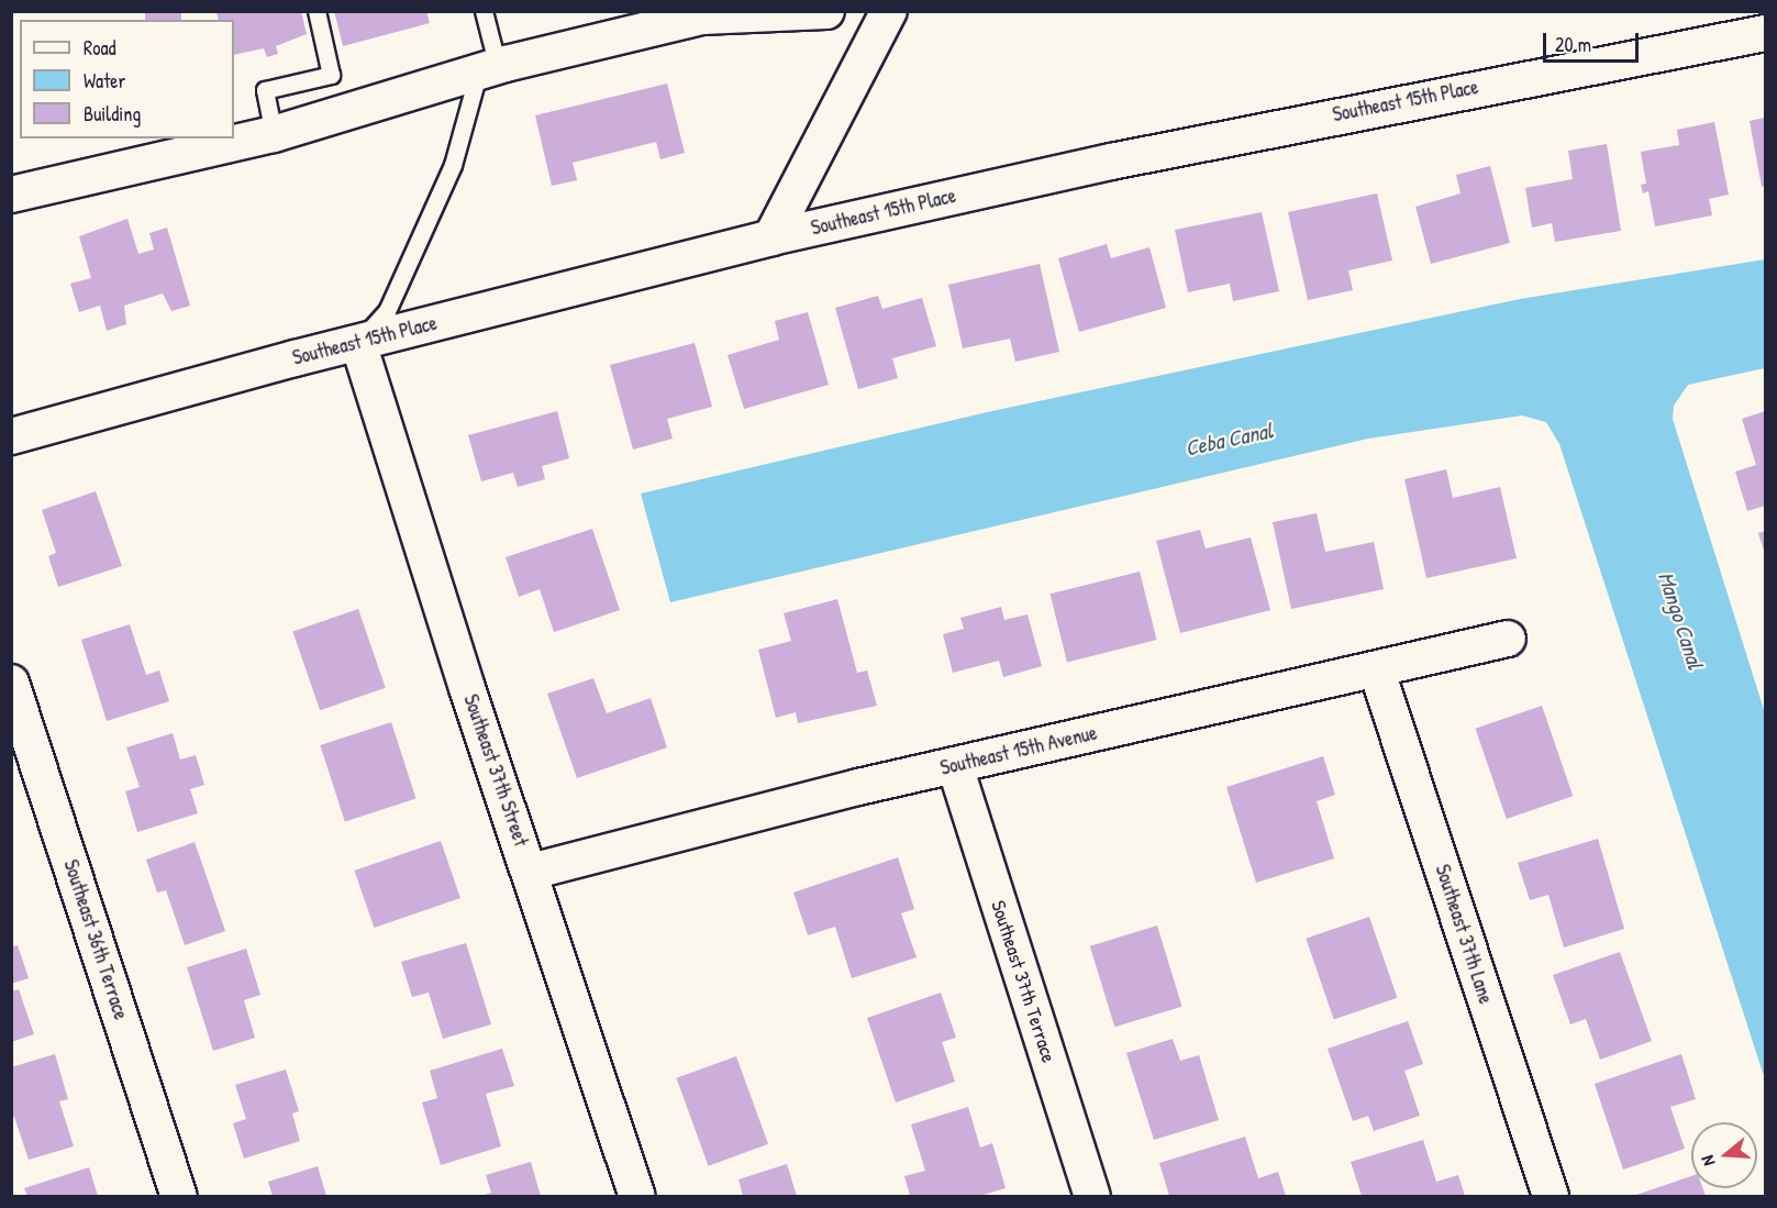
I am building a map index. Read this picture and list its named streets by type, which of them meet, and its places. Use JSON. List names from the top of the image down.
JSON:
{
  "streets": {
    "street": [
      "Southeast 15th Place",
      "Southeast 15th Avenue",
      "Southeast 37th Street",
      "Southeast 37th Lane",
      "Southeast 36th Terrace",
      "Southeast 37th Terrace"
    ]
  },
  "crossings": [
    ["Southeast 15th Place", "Southeast 37th Street"],
    ["Southeast 15th Avenue", "Southeast 37th Street"],
    ["Southeast 15th Avenue", "Southeast 37th Lane"],
    ["Southeast 15th Avenue", "Southeast 37th Terrace"]
  ],
  "water": ["Ceba Canal", "Mango Canal"],
  "legend": ["Road", "Water", "Building"],
  "scale_bar": "20 m",
  "north": "left"
}
